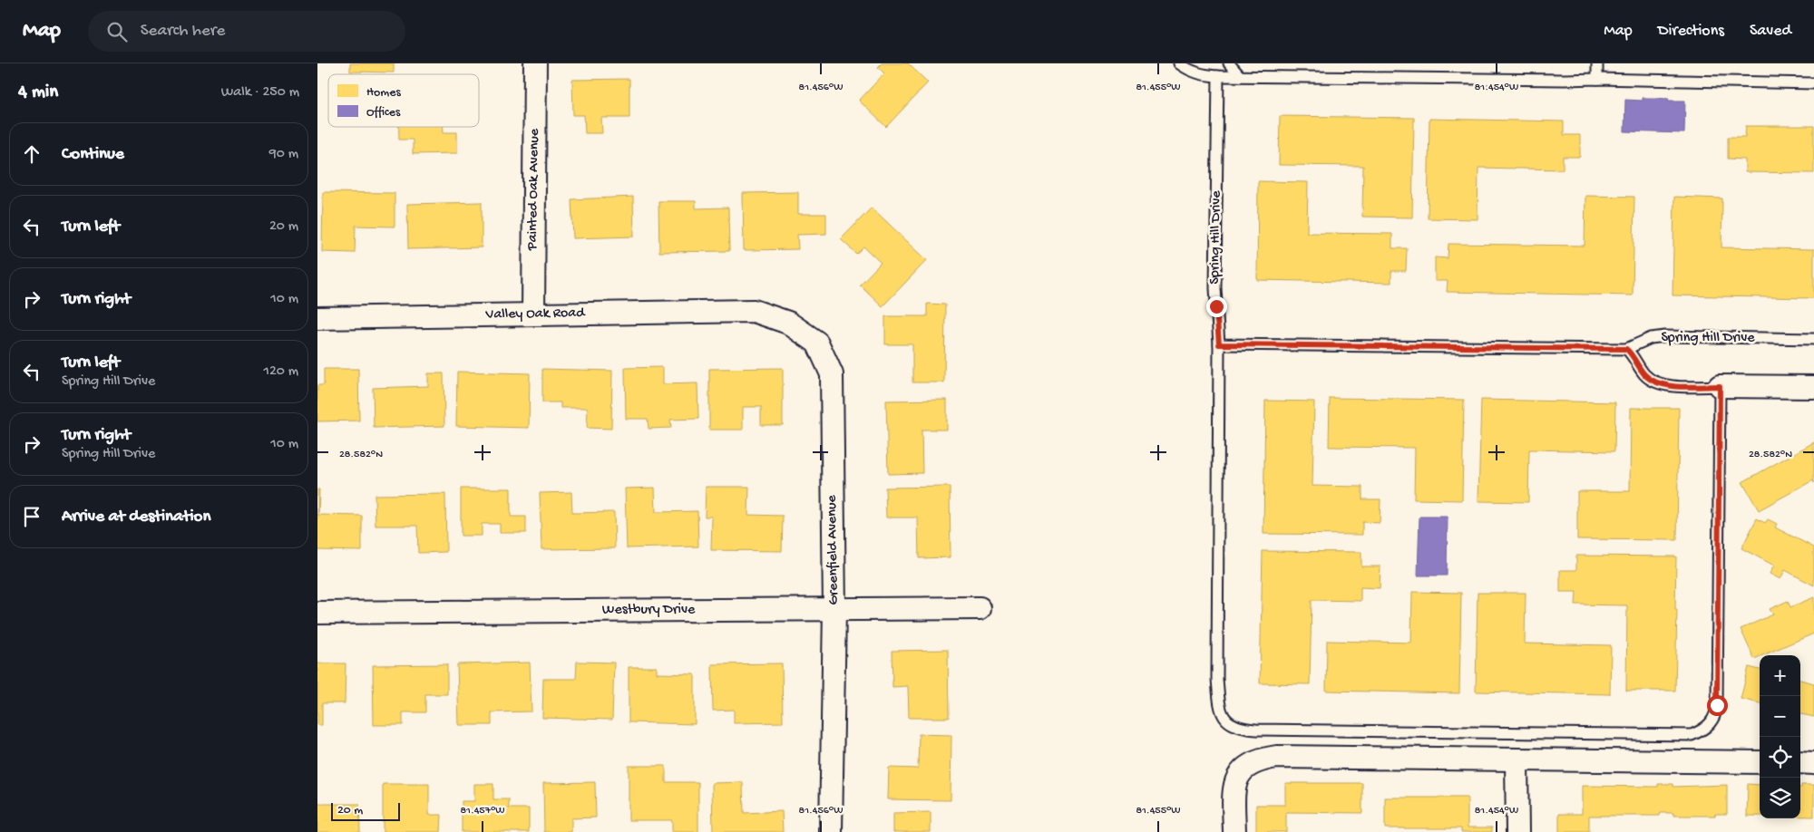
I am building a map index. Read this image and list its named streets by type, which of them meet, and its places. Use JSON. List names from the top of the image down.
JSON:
{
  "streets": {
    "street": [
      "Painted Oak Avenue",
      "Valley Oak Road",
      "Greenfield Avenue",
      "Westbury Drive"
    ],
    "lane": ["Spring Hill Drive"]
  },
  "crossings": [
    ["Painted Oak Avenue", "Valley Oak Road"],
    ["Valley Oak Road", "Greenfield Avenue"],
    ["Greenfield Avenue", "Westbury Drive"]
  ],
  "legend": ["Homes", "Offices"],
  "scale_bar": "20 m",
  "page": {
    "header": "Map",
    "search": "Search here",
    "nav": ["Map", "Directions", "Saved"],
    "heading": ["4 min", "Walk · 250 m"],
    "list": [
      ["Continue", "90 m"],
      ["Turn left", "20 m"],
      ["Turn right", "10 m"],
      ["Turn left", "Spring Hill Drive", "120 m"],
      ["Turn right", "Spring Hill Drive", "10 m"],
      "Arrive at destination"
    ],
    "map_buttons": ["+", "−"],
    "scale": "20 m"
  },
  "coordinates": [
    "81.456°W",
    "81.455°W",
    "81.454°W",
    "28.582°N",
    "81.457°W"
  ]
}
